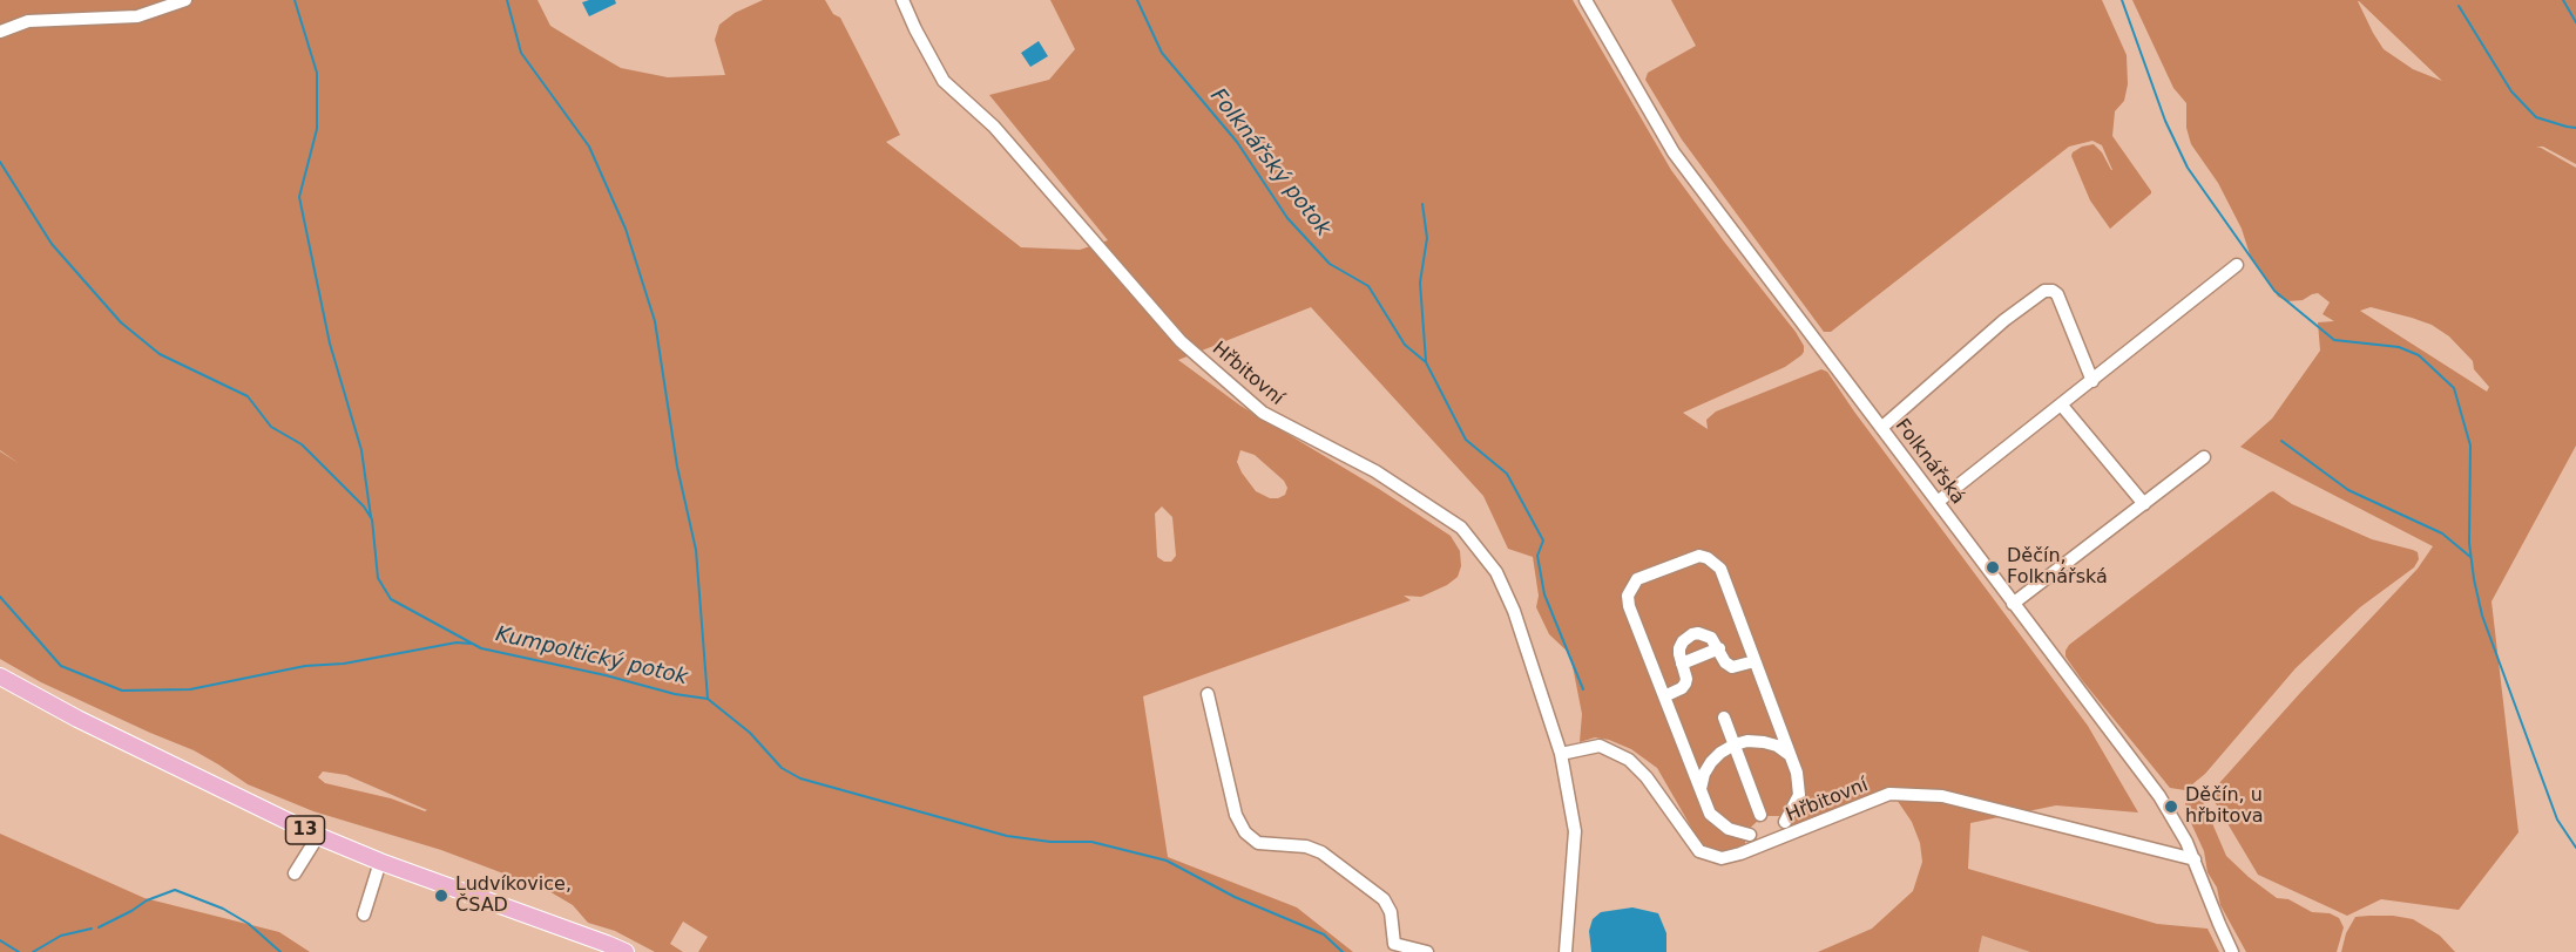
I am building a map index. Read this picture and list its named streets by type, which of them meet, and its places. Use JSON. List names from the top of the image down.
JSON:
{
  "streets": {
    "main road": ["13"],
    "street": ["Hřbitovní", "Folknářská"]
  },
  "crossings": [
    ["Hřbitovní", "Folknářská"]
  ],
  "water": ["Folknářský potok", "Kumpoltický potok"],
  "places": ["Děčín, Folknářská", "Děčín, u hřbitova", "Ludvíkovice, ČSAD"]
}
